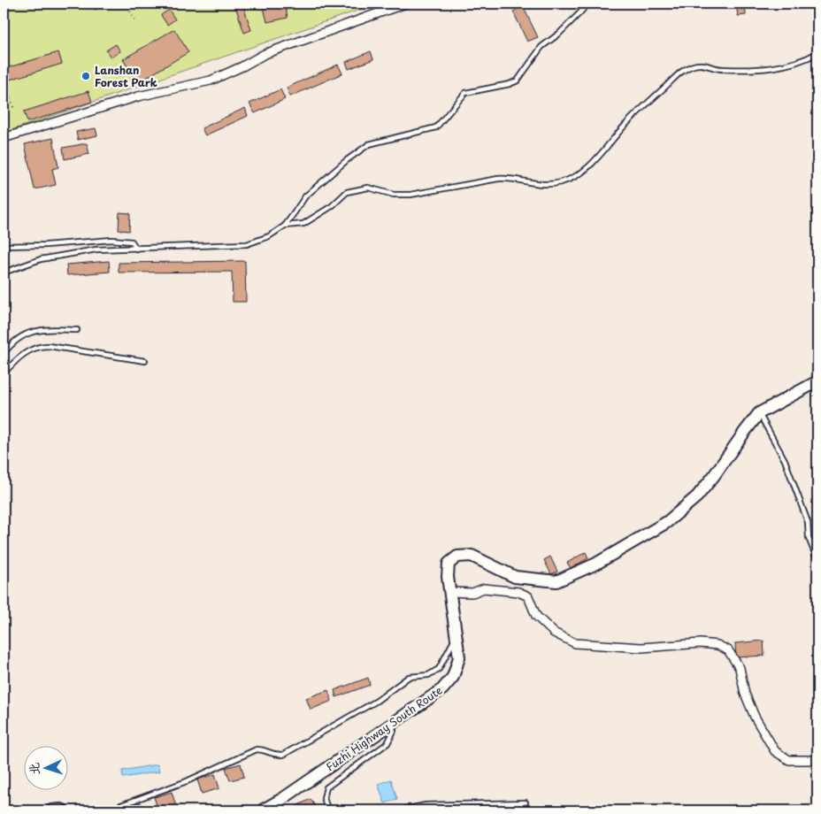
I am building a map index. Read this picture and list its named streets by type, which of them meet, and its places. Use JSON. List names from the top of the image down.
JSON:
{
  "streets": {
    "main road": ["Fuzhi Highway South Route"]
  },
  "places": ["Lanshan Forest Park"],
  "north": "left"
}
